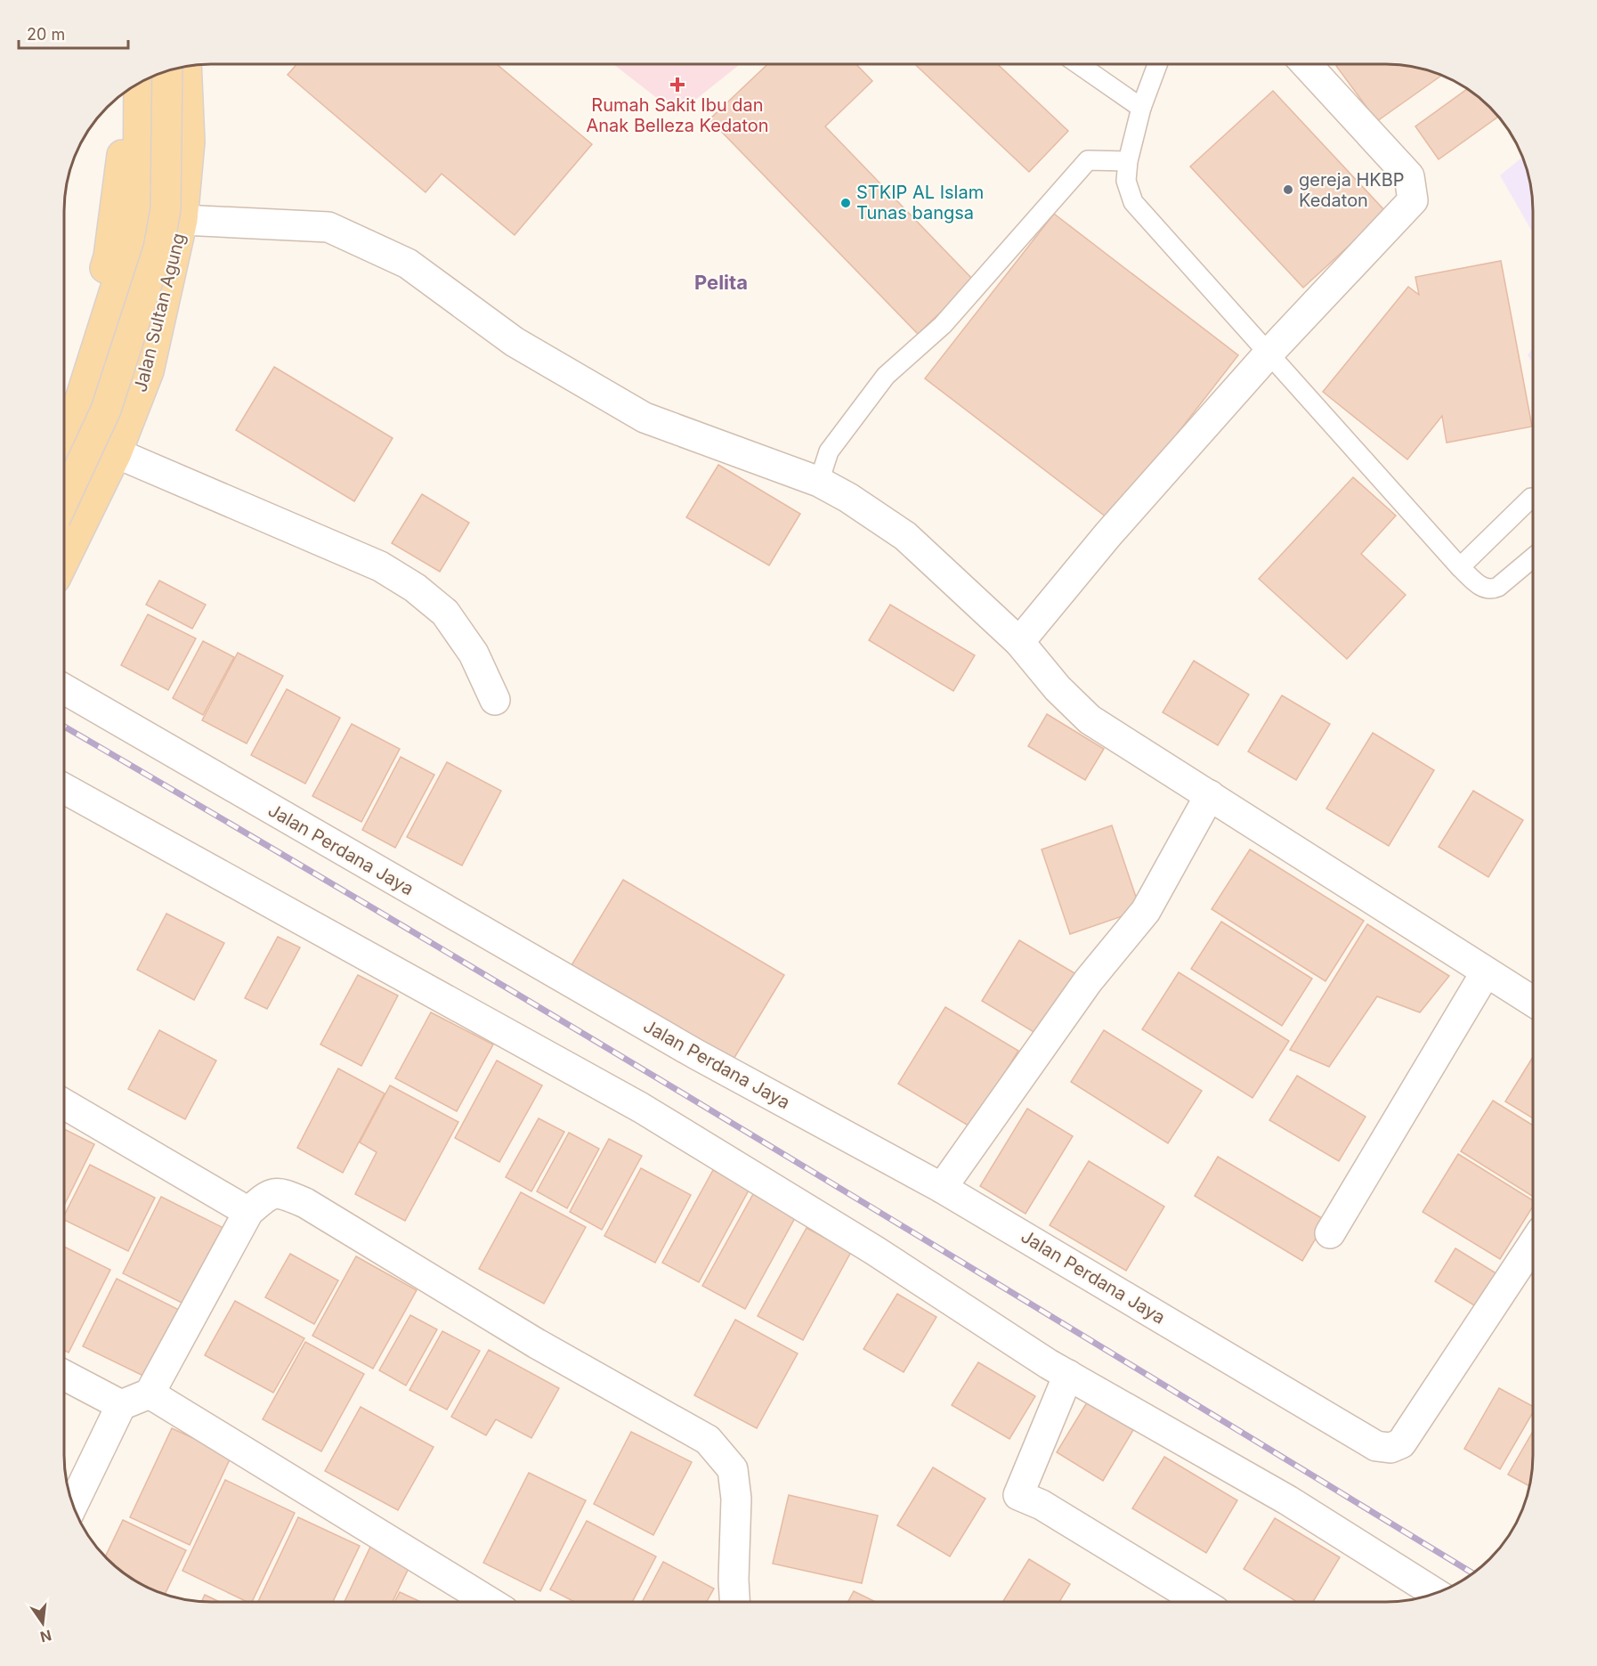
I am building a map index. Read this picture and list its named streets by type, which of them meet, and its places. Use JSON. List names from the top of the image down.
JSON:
{
  "streets": {
    "main road": ["Jalan Sultan Agung"],
    "street": ["Jalan Perdana Jaya"]
  },
  "districts": ["Pelita"],
  "places": {
    "health": ["Rumah Sakit Ibu dan Anak Belleza Kedaton"],
    "other": ["gereja HKBP Kedaton", "STKIP AL Islam Tunas bangsa"]
  },
  "scale_bar": "20 m",
  "north": "bottom"
}
